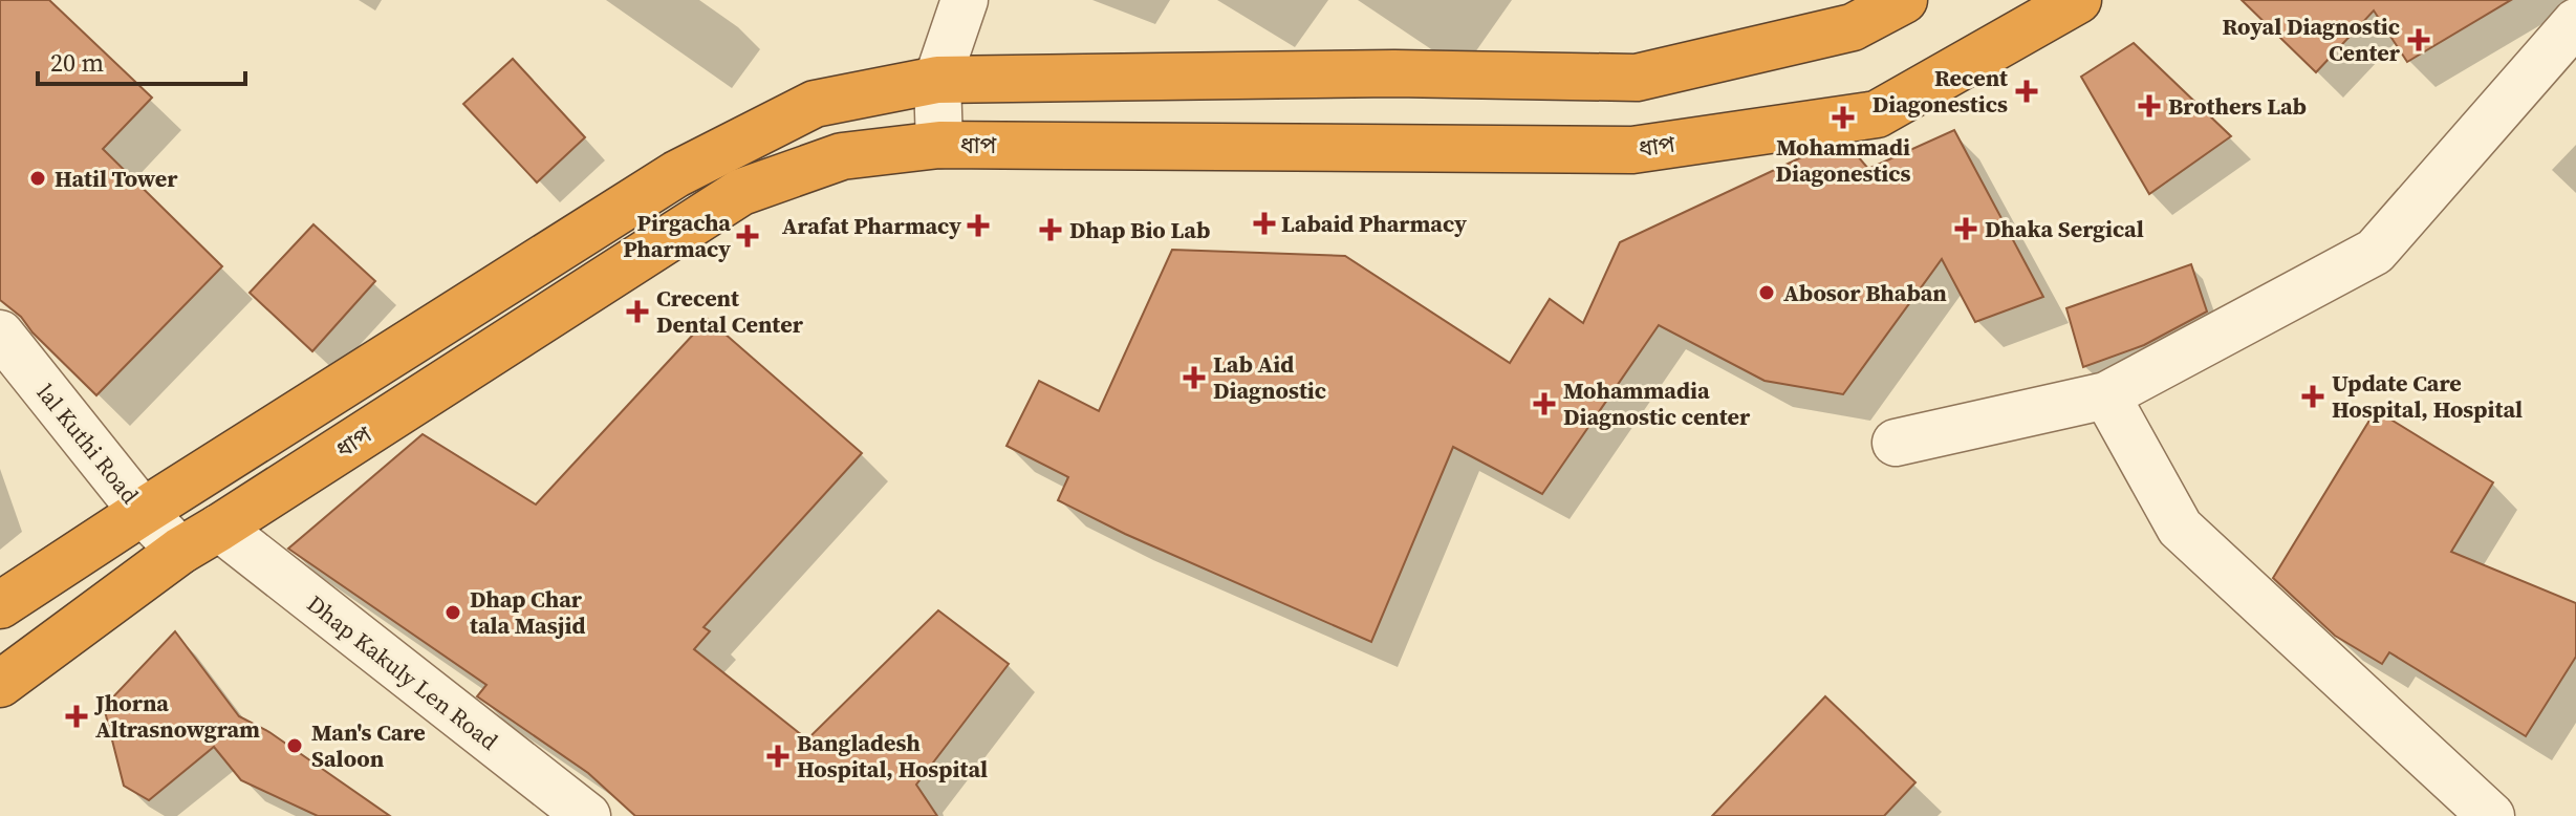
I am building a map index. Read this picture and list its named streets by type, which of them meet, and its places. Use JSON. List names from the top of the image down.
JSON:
{
  "streets": {
    "highway": ["ধাপ"],
    "street": ["lal Kuthi Road", "Dhap Kakuly Len Road"]
  },
  "crossings": [
    ["ধাপ", "lal Kuthi Road"],
    ["ধাপ", "Dhap Kakuly Len Road"]
  ],
  "places": {
    "health": [
      "Royal Diagnostic Center",
      "Recent Diagonestics",
      "Brothers Lab",
      "Mohammadi Diagonestics",
      "Labaid Pharmacy",
      "Arafat Pharmacy",
      "Dhaka Sergical",
      "Dhap Bio Lab",
      "Pirgacha Pharmacy",
      "Crecent Dental Center",
      "Lab Aid Diagnostic",
      "Update Care Hospital, Hospital",
      "Mohammadia Diagnostic center",
      "Jhorna Altrasnowgram",
      "Bangladesh Hospital, Hospital"
    ],
    "other": [
      "Hatil Tower",
      "Abosor Bhaban",
      "Dhap Char tala Masjid",
      "Man's Care Saloon"
    ]
  },
  "scale_bar": "20 m"
}
